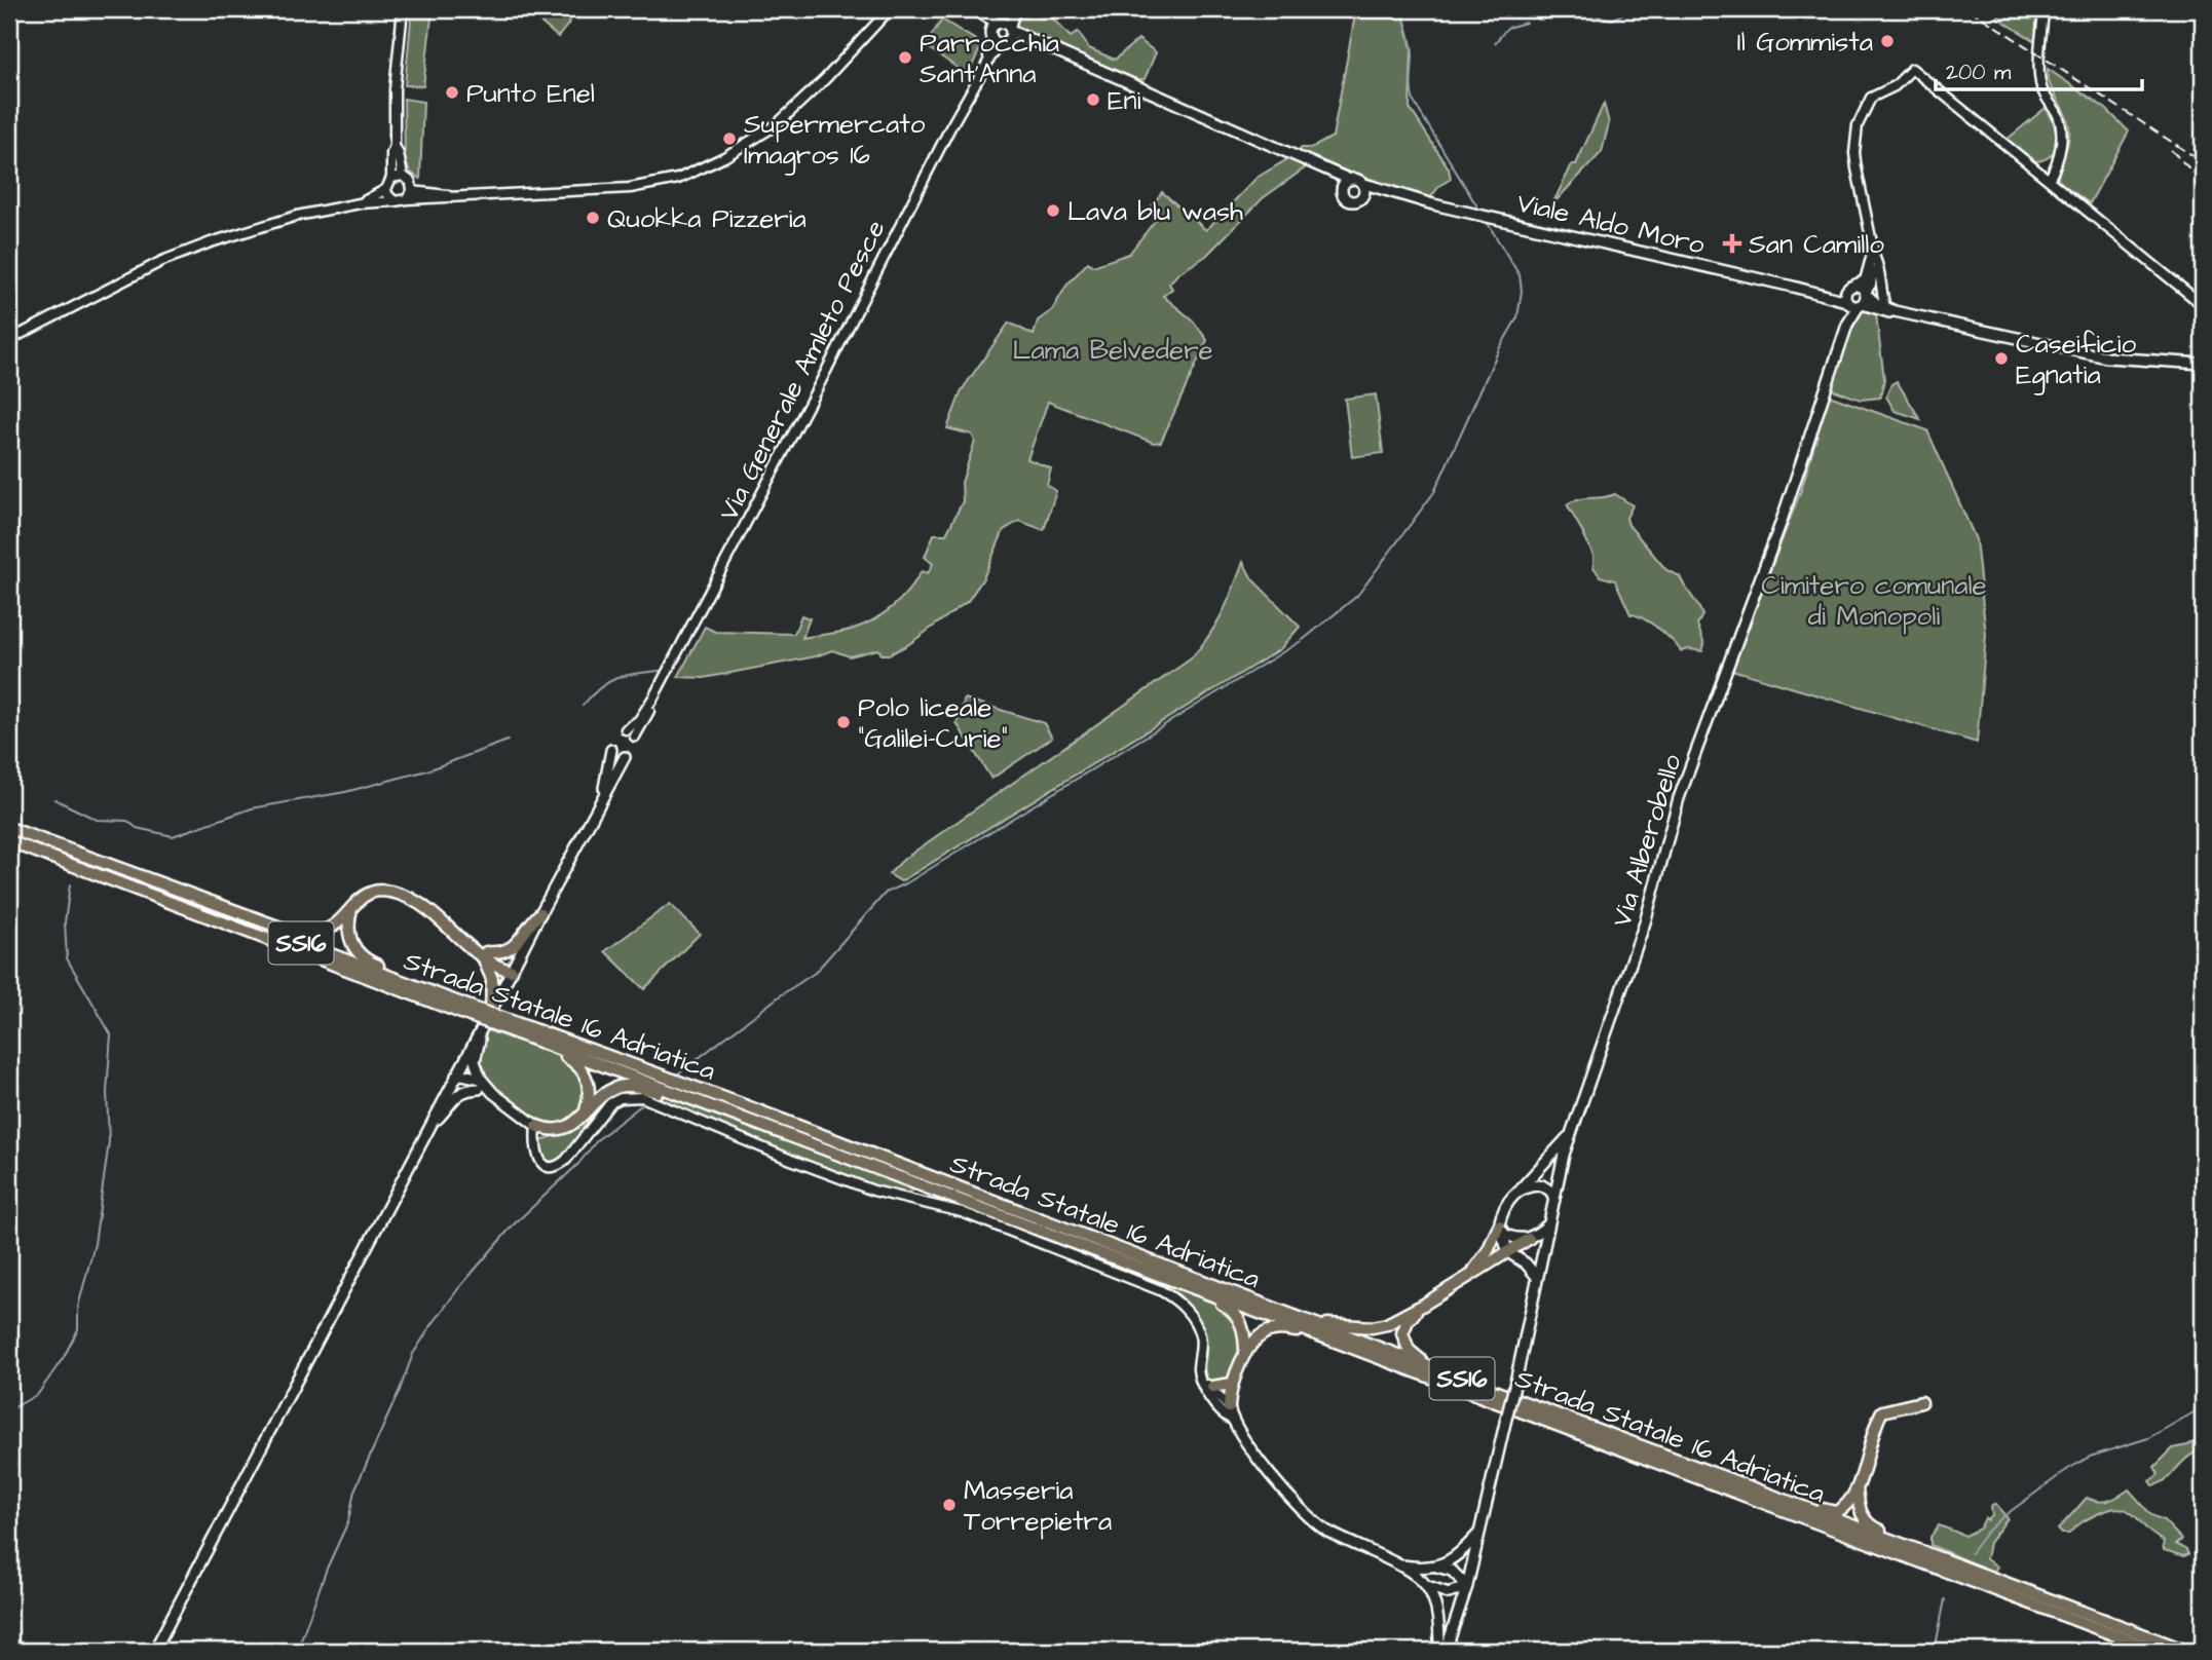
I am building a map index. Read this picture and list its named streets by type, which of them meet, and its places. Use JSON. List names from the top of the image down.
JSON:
{
  "streets": {
    "highway": ["SS16", "Strada Statale 16 Adriatica"],
    "main road": ["Viale Aldo Moro", "Via Alberobello"],
    "street": ["Via Generale Amleto Pesce"]
  },
  "crossings": [
    ["Viale Aldo Moro", "Via Alberobello"]
  ],
  "parks": ["Lama Belvedere", "Cimitero comunale di Monopoli"],
  "places": {
    "other": [
      "Il Gommista",
      "Parrocchia Sant'Anna",
      "Punto Enel",
      "Eni",
      "Supermercato Imagros 16",
      "Lava blu wash",
      "Quokka Pizzeria",
      "Caseificio Egnatia",
      "Polo liceale \"Galilei-Curie\"",
      "Masseria Torrepietra"
    ],
    "health": ["San Camillo"]
  },
  "scale_bar": "200 m"
}
